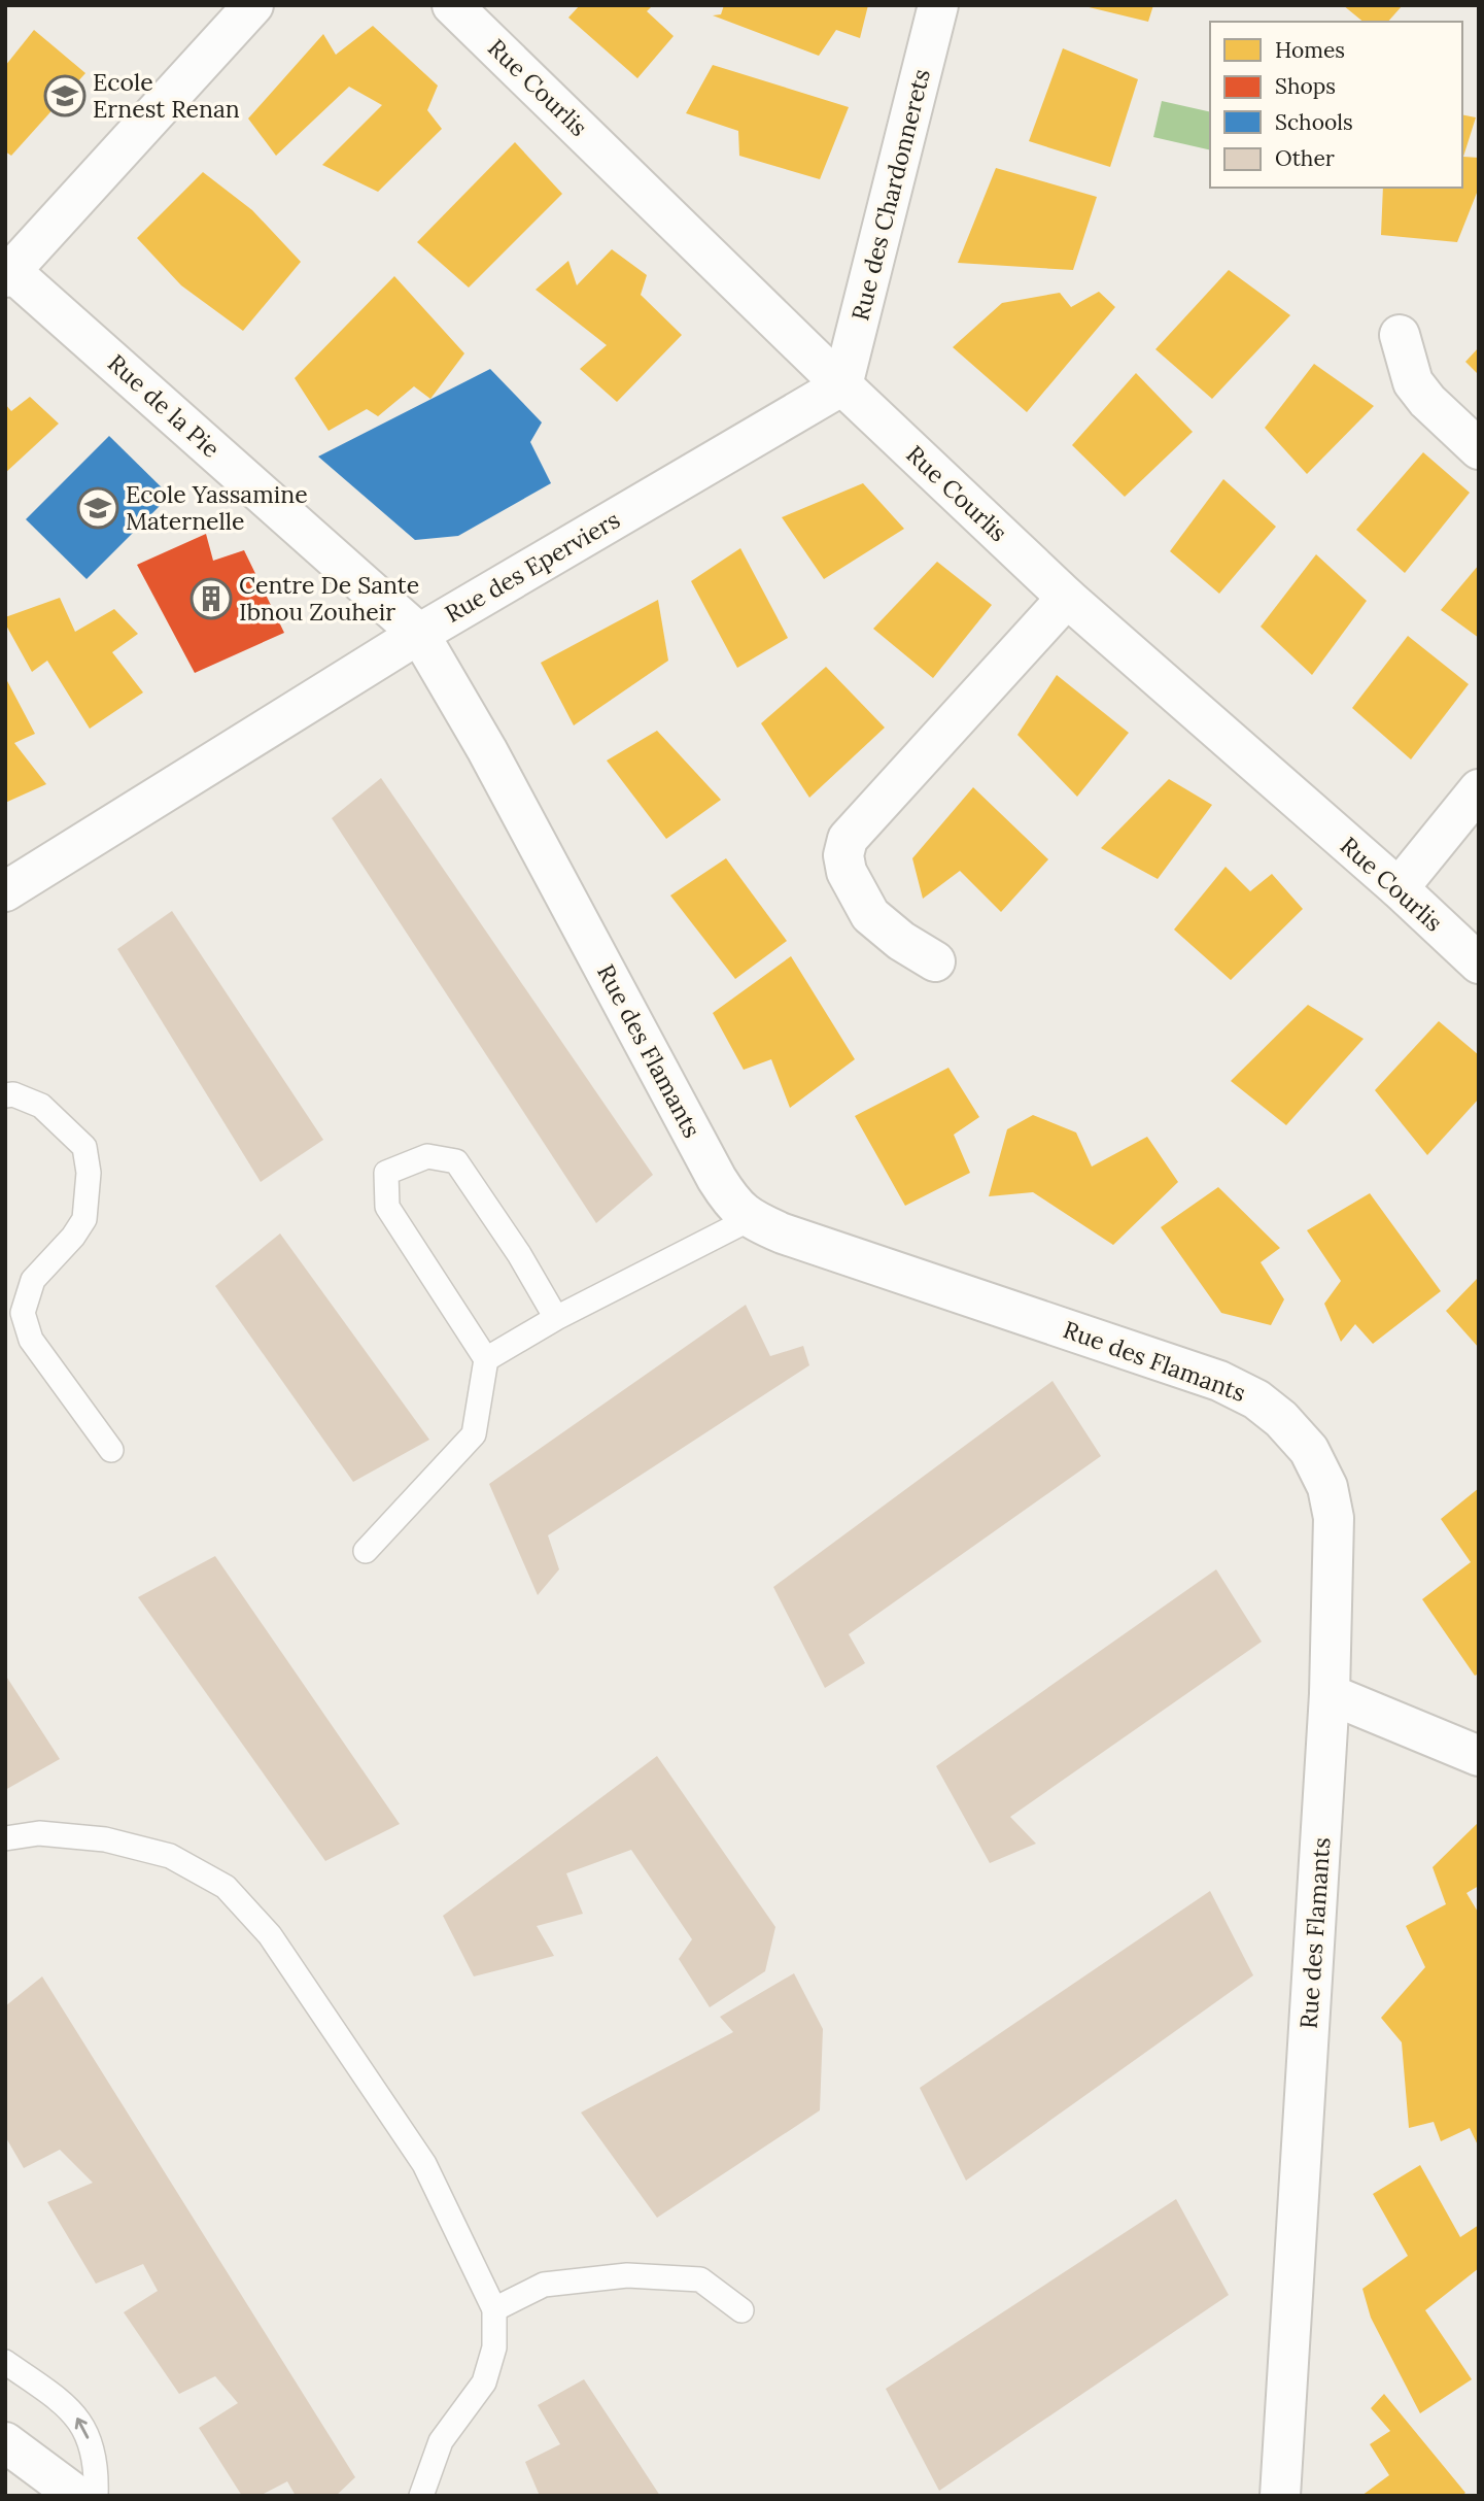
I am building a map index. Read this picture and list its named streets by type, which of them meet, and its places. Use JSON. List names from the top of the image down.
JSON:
{
  "streets": {
    "street": [
      "Rue Courlis",
      "Rue des Chardonnerets",
      "Rue de la Pie",
      "Rue des Eperviers",
      "Rue des Flamants"
    ]
  },
  "crossings": [
    ["Rue Courlis", "Rue des Chardonnerets"],
    ["Rue Courlis", "Rue des Eperviers"],
    ["Rue des Chardonnerets", "Rue des Eperviers"],
    ["Rue de la Pie", "Rue des Eperviers"],
    ["Rue de la Pie", "Rue des Flamants"],
    ["Rue des Eperviers", "Rue des Flamants"]
  ],
  "places": {
    "school or university": ["Ecole Ernest Renan", "Ecole Yassamine Maternelle"],
    "building": ["Centre De Sante Ibnou Zouheir"]
  },
  "legend": [
    "Homes",
    "Shops",
    "Schools",
    "Other"
  ]
}
